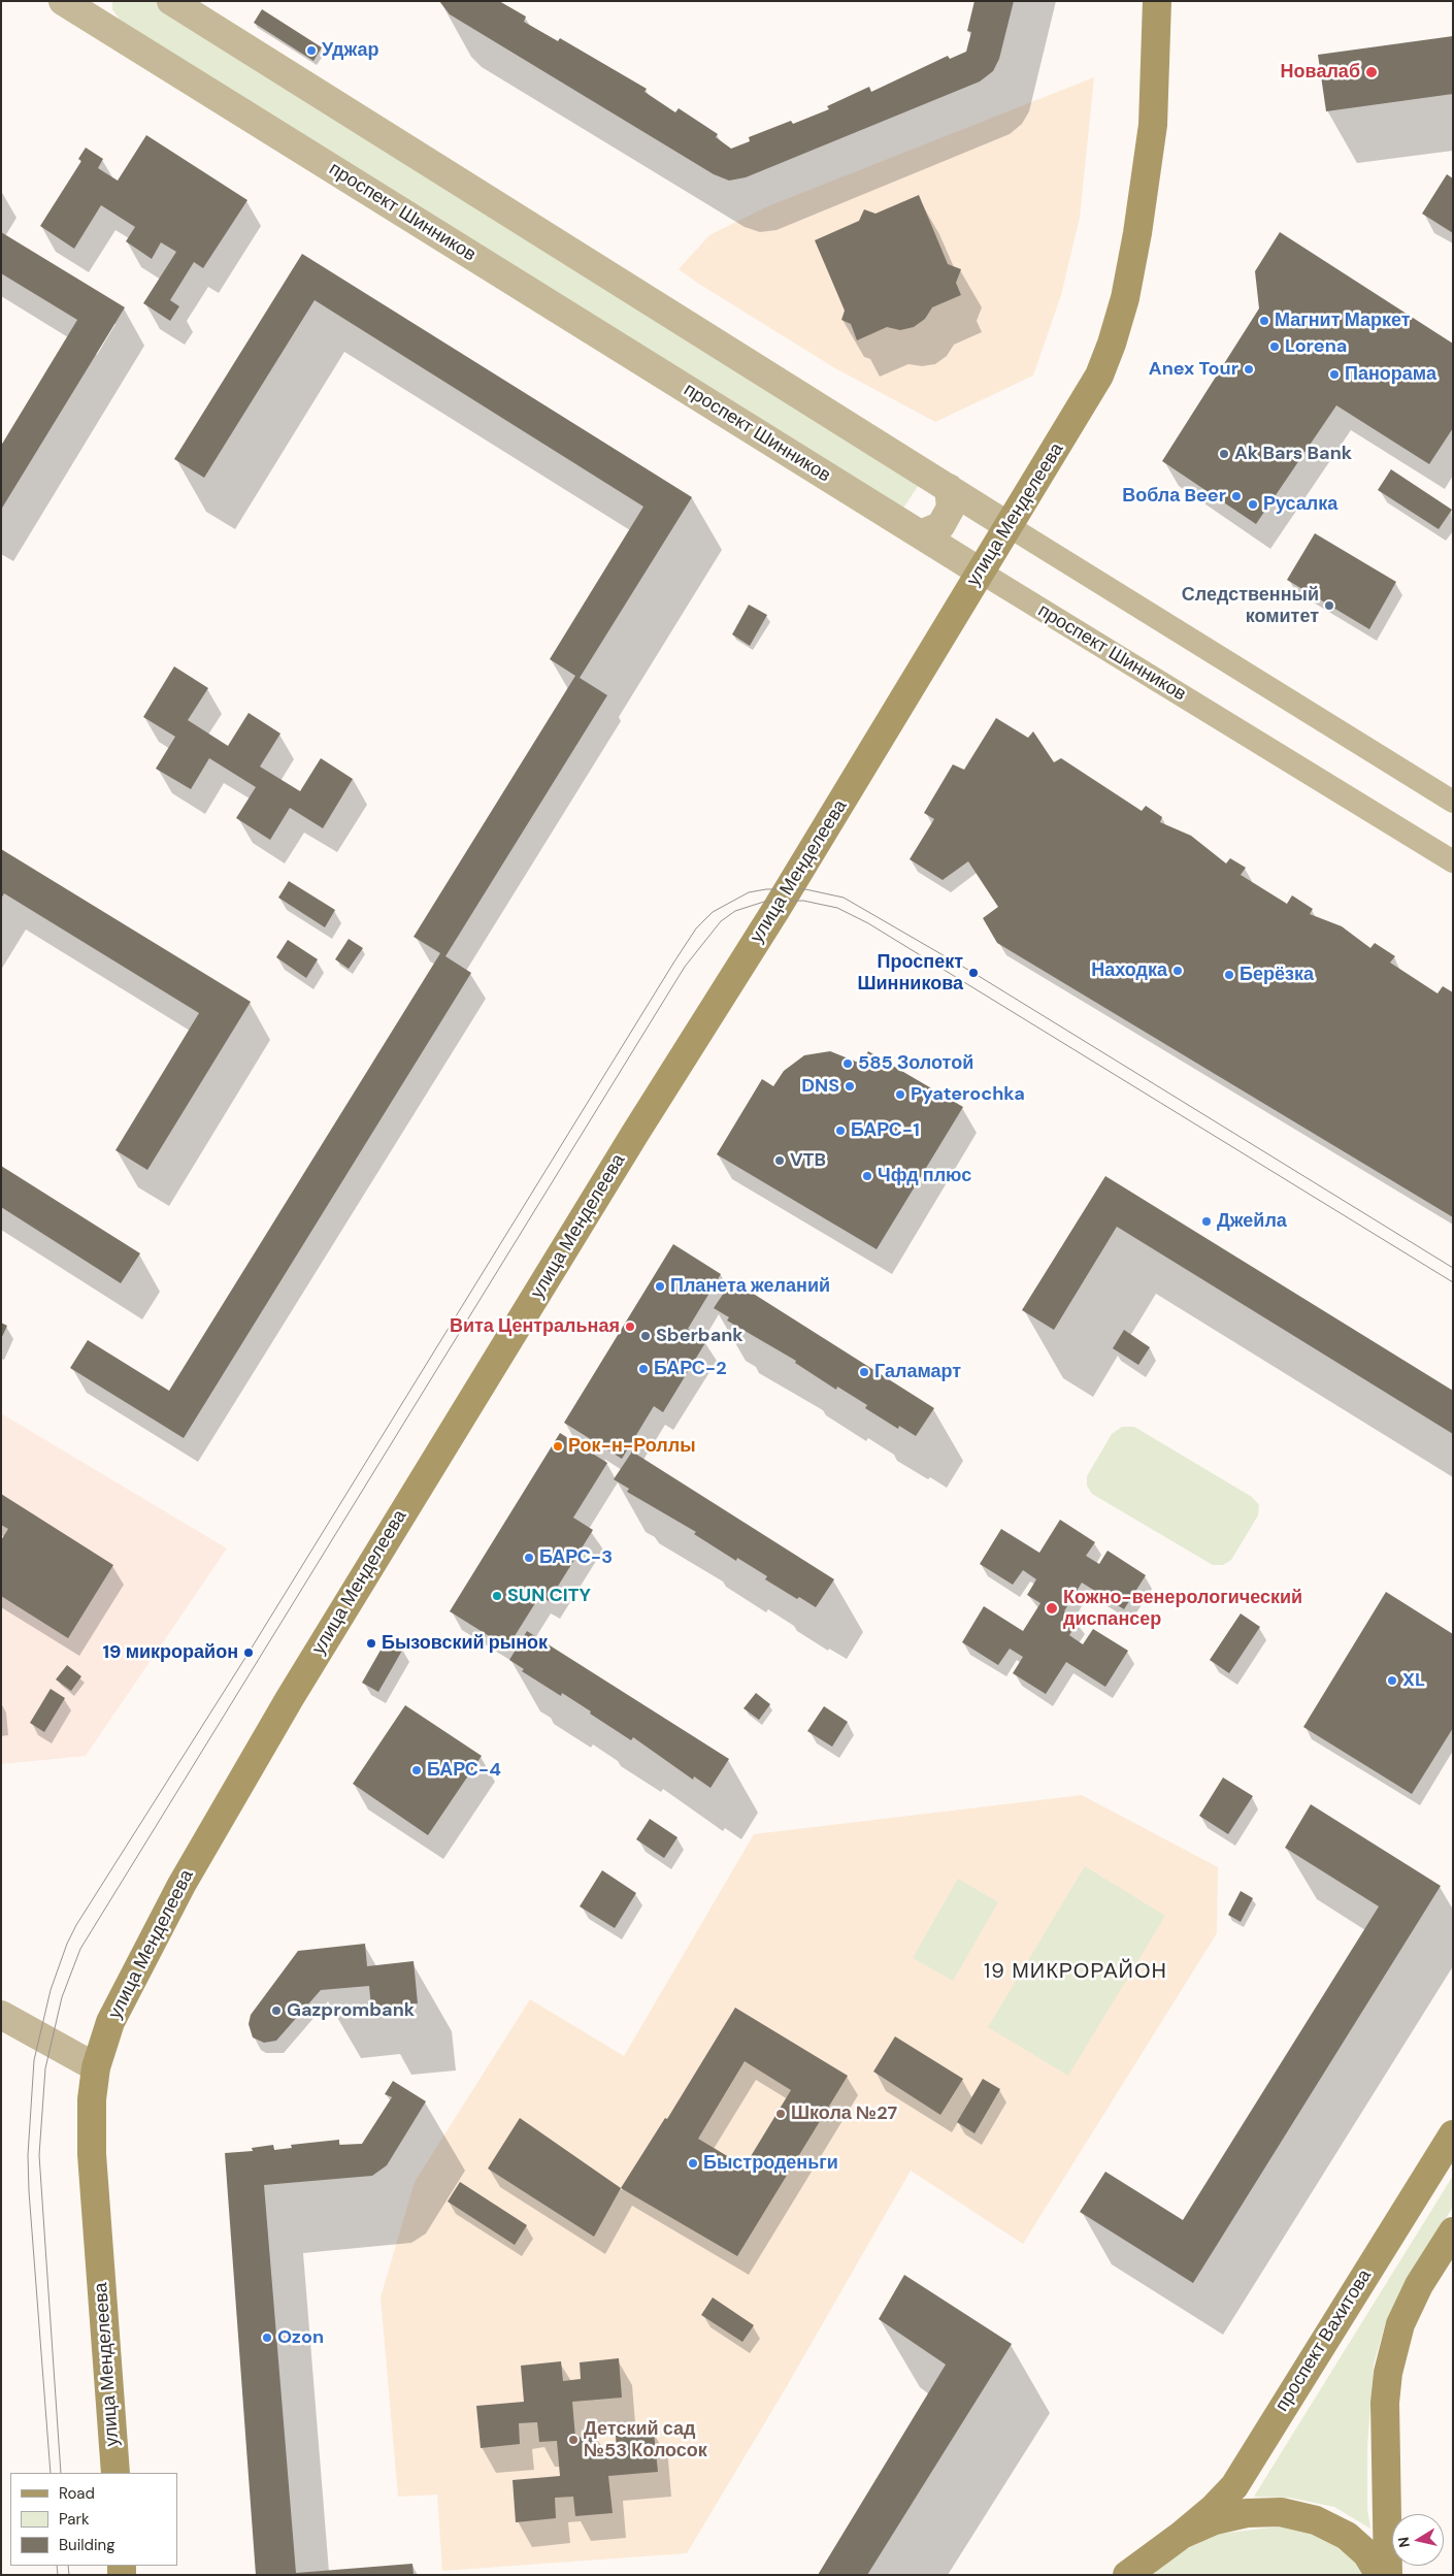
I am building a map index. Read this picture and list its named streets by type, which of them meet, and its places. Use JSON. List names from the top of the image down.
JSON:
{
  "streets": {
    "main road": ["улица Менделеева", "проспект Вахитова"],
    "street": ["проспект Шинников"]
  },
  "crossings": [
    ["проспект Шинников", "улица Менделеева"]
  ],
  "districts": ["19 МИКРОРАЙОН"],
  "places": [
    "Уджар",
    "Новалаб",
    "Магнит Маркет",
    "Lorena",
    "Anex Tour",
    "Панорама",
    "Ak Bars Bank",
    "Вобла Beer",
    "Русалка",
    "Следственный комитет",
    "Находка",
    "Проспект Шинникова",
    "Берёзка",
    "585 Золотой",
    "DNS",
    "Pyaterochka",
    "БАРС-1",
    "VTB",
    "Чфд плюс",
    "Джейла",
    "Планета желаний",
    "Вита Центральная",
    "Sberbank",
    "БАРС-2",
    "Галамарт",
    "Рок-н-Роллы",
    "БАРС-3",
    "SUN CITY",
    "Кожно-венерологический диспансер",
    "Бызовский рынок",
    "19 микрорайон",
    "XL",
    "БАРС-4",
    "Gazprombank",
    "Школа №27",
    "Быстроденьги",
    "Ozon",
    "Детский сад №53 Колосок"
  ],
  "legend": ["Road", "Park", "Building"],
  "north": "left"
}
